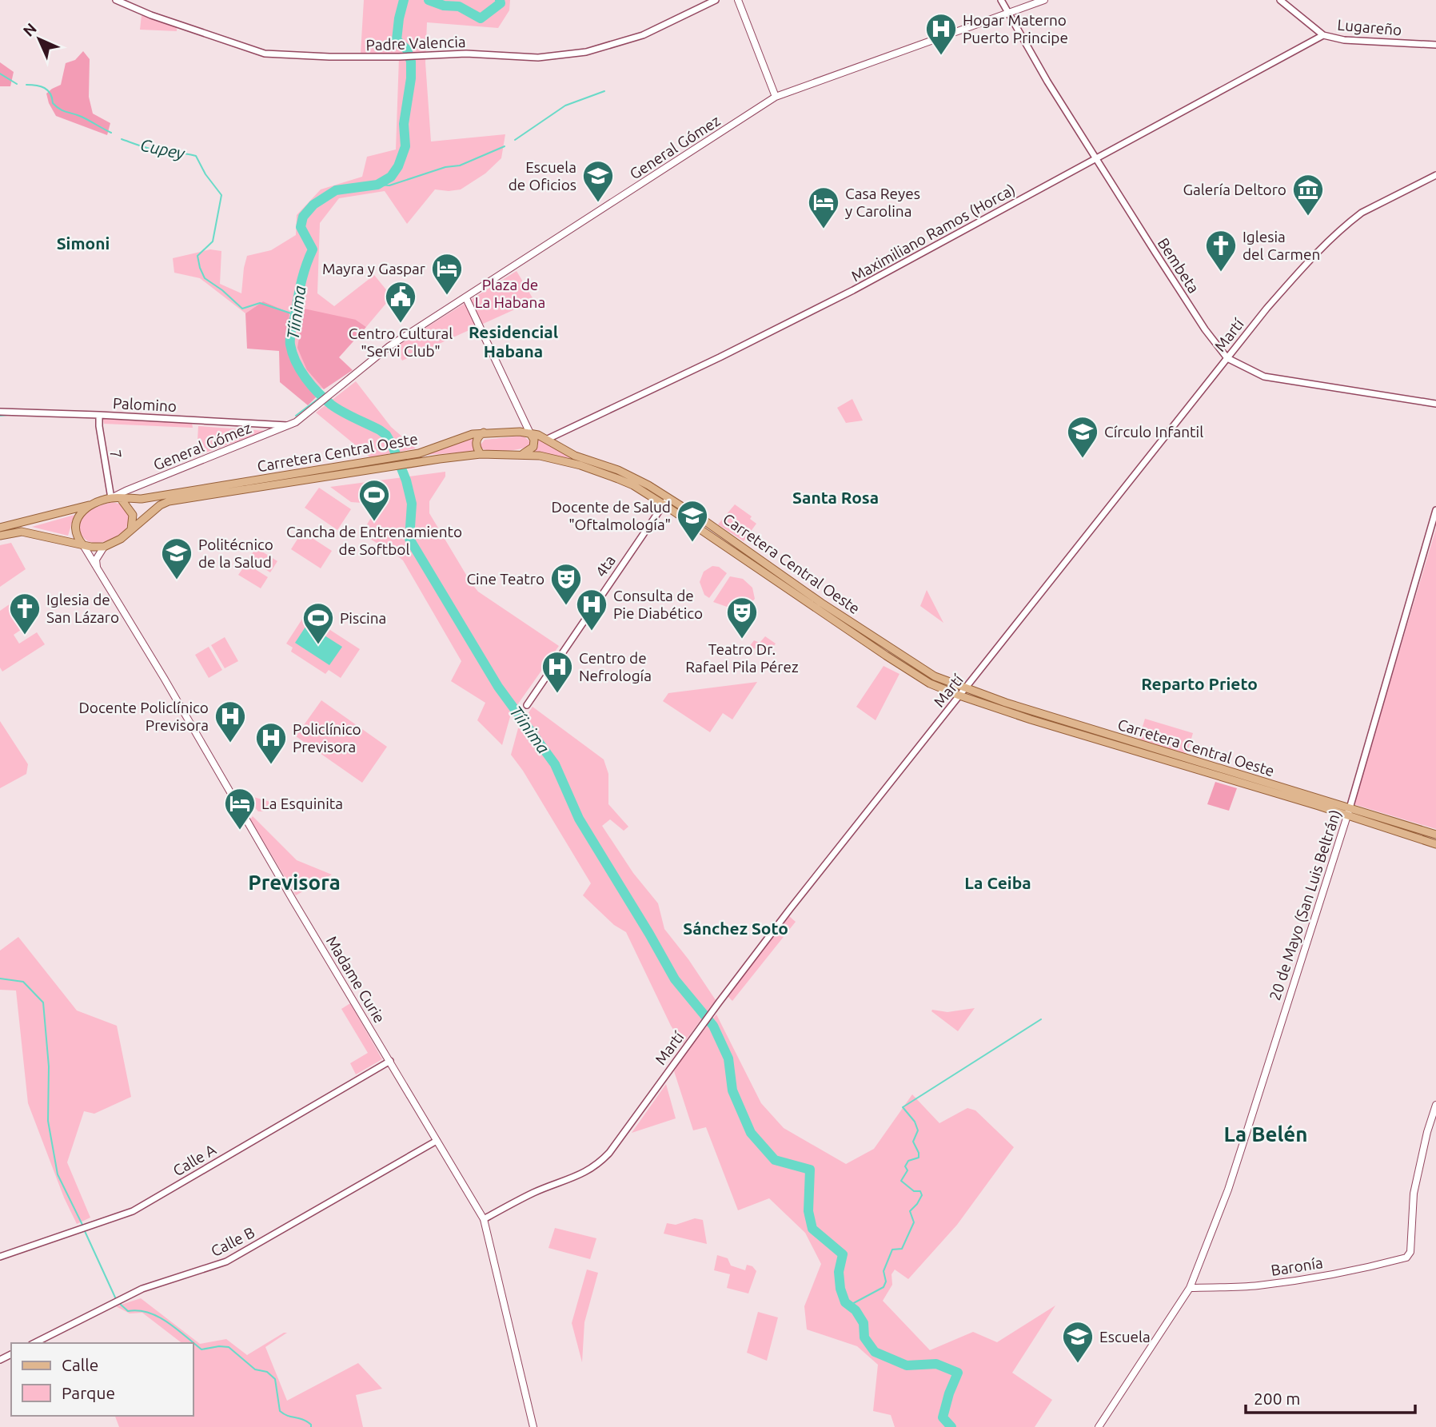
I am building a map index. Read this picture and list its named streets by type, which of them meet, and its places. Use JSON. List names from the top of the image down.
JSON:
{
  "streets": {
    "main road": [
      "General Gómez",
      "Carretera Central Oeste",
      "20 de Mayo (San Luis Beltrán)",
      "Madame Curie",
      "Baronía"
    ],
    "street": [
      "Lugareño",
      "Padre Valencia",
      "Maximiliano Ramos (Horca)",
      "Bembeta",
      "Martí",
      "Palomino",
      "7",
      "4ta",
      "Calle A",
      "Calle B"
    ]
  },
  "crossings": [
    ["Lugareño", "Maximiliano Ramos (Horca)"],
    ["General Gómez", "Bembeta"],
    ["General Gómez", "Palomino"],
    ["General Gómez", "Carretera Central Oeste"],
    ["General Gómez", "7"],
    ["General Gómez", "Madame Curie"],
    ["Maximiliano Ramos (Horca)", "Bembeta"],
    ["Maximiliano Ramos (Horca)", "Carretera Central Oeste"],
    ["Bembeta", "Martí"],
    ["Martí", "Carretera Central Oeste"],
    ["Martí", "Madame Curie"],
    ["Palomino", "7"],
    ["Carretera Central Oeste", "7"],
    ["Carretera Central Oeste", "4ta"],
    ["Carretera Central Oeste", "20 de Mayo (San Luis Beltrán)"],
    ["Carretera Central Oeste", "Madame Curie"],
    ["7", "Madame Curie"],
    ["20 de Mayo (San Luis Beltrán)", "Baronía"],
    ["Madame Curie", "Calle A"],
    ["Madame Curie", "Calle B"]
  ],
  "districts": [
    "Simoni",
    "Residencial Habana",
    "Santa Rosa",
    "Reparto Prieto",
    "Previsora",
    "La Ceiba",
    "Sánchez Soto",
    "La Belén"
  ],
  "water": ["Cupey", "Tíinima"],
  "parks": ["Plaza de La Habana"],
  "places": {
    "hospital": [
      "Hogar Materno Puerto Principe",
      "Consulta de Pie Diabético",
      "Centro de Nefrología",
      "Docente Policlínico Previsora",
      "Policlínico Previsora"
    ],
    "school or university": [
      "Escuela de Oficios",
      "Círculo Infantil",
      "Docente de Salud \"Oftalmología\"",
      "Politécnico de la Salud",
      "Escuela"
    ],
    "museum": ["Galería Deltoro"],
    "hotel": ["Casa Reyes y Carolina", "Mayra y Gaspar", "La Esquinita"],
    "church": ["Iglesia del Carmen", "Iglesia de San Lázaro"],
    "public building": ["Centro Cultural \"Servi Club\""],
    "sports": ["Cancha de Entrenamiento de Softbol", "Piscina"],
    "theatre": ["Cine Teatro", "Teatro Dr. Rafael Pila Pérez"]
  },
  "legend": ["Calle", "Parque"],
  "scale_bar": "200 m",
  "north": "top left"
}
